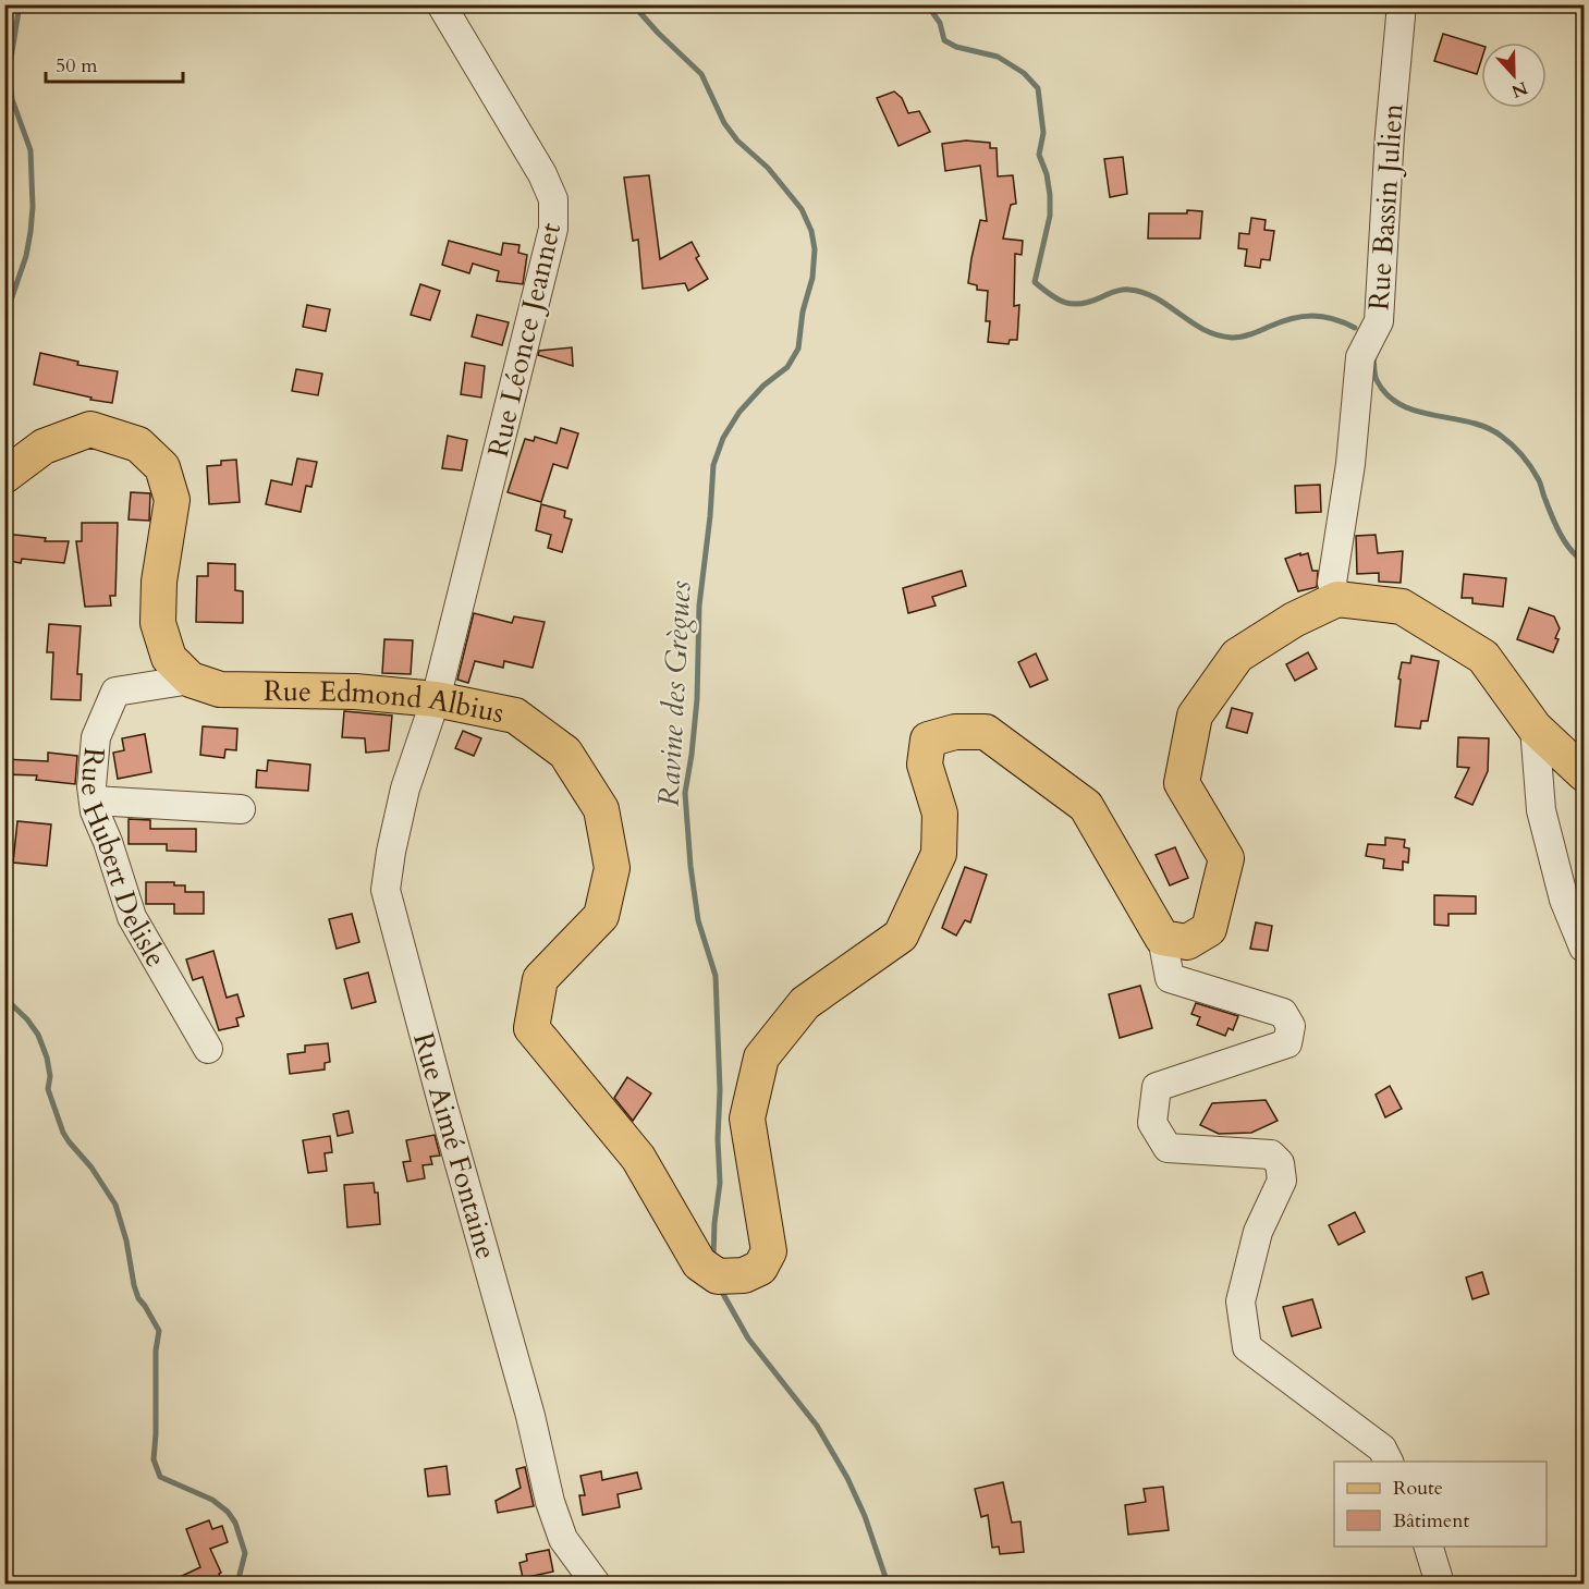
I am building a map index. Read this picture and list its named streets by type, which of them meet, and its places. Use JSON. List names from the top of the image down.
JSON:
{
  "streets": {
    "main road": ["Rue Edmond Albius"],
    "street": [
      "Rue Bassin Julien",
      "Rue Léonce Jeannet",
      "Rue Hubert Delisle",
      "Rue Aimé Fontaine"
    ]
  },
  "crossings": [
    ["Rue Léonce Jeannet", "Rue Edmond Albius"],
    ["Rue Léonce Jeannet", "Rue Aimé Fontaine"],
    ["Rue Edmond Albius", "Rue Hubert Delisle"],
    ["Rue Edmond Albius", "Rue Aimé Fontaine"]
  ],
  "water": ["Ravine des Grègues"],
  "legend": ["Route", "Bâtiment"],
  "scale_bar": "50 m",
  "north": "bottom"
}
